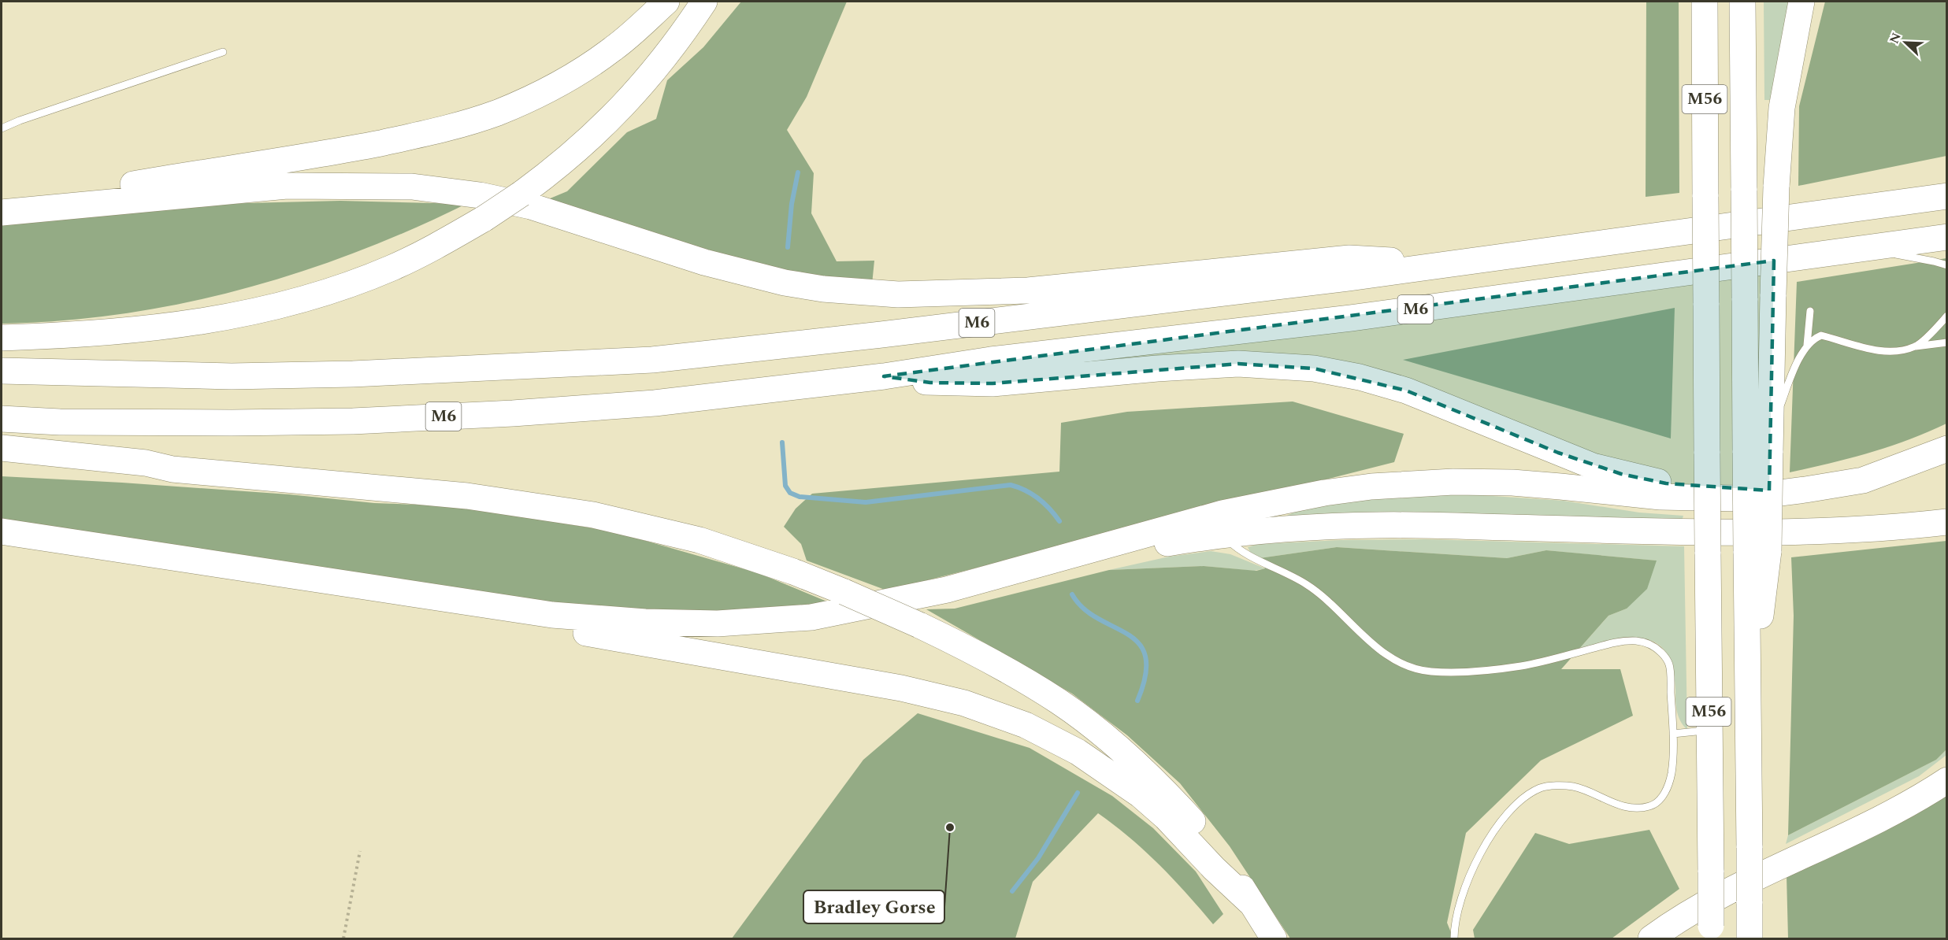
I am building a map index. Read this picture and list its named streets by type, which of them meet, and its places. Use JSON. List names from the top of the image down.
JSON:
{
  "streets": {
    "highway": ["M56", "M6"]
  },
  "places": ["Bradley Gorse"],
  "north": "top left"
}
